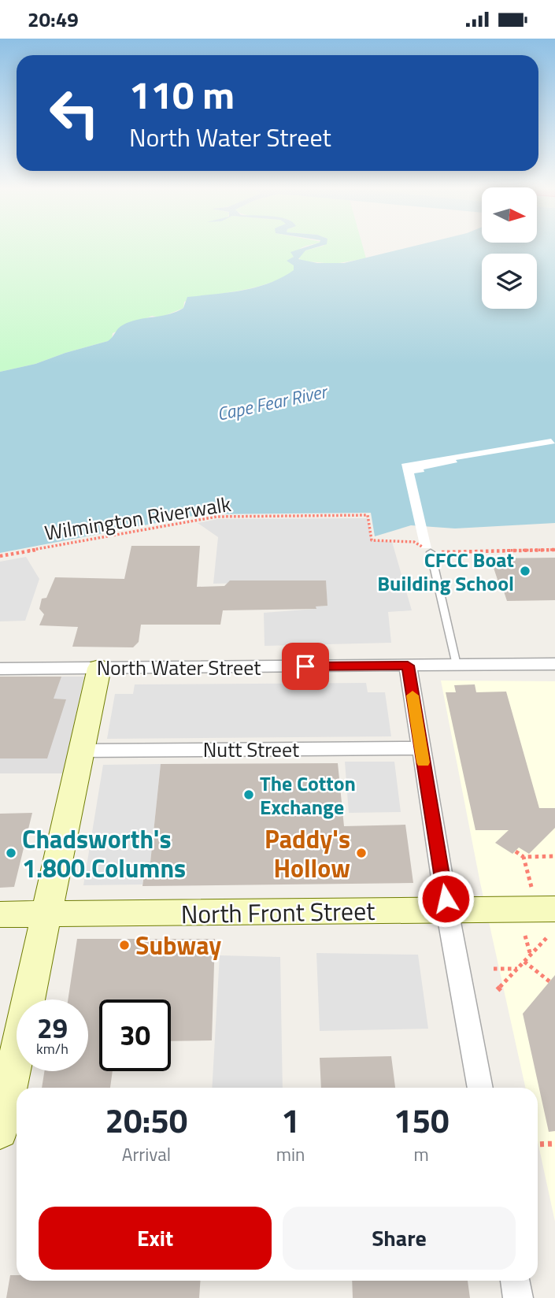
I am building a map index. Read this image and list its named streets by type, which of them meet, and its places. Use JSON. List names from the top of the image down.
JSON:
{
  "streets": {
    "street": ["North Water Street", "Nutt Street", "North Front Street"],
    "path": ["Wilmington Riverwalk"]
  },
  "water": ["Cape Fear River"],
  "places": [
    "CFCC Boat Building School",
    "The Cotton Exchange",
    "Chadsworth's 1.800.Columns",
    "Paddy's Hollow",
    "Subway"
  ],
  "north": "right",
  "page": {
    "status": "20:49",
    "turn": ["110 m", "North Water Street"],
    "speed": "29 km/h",
    "limit": "30",
    "eta": [
      "20:50",
      "Arrival",
      "1",
      "min",
      "150",
      "m"
    ],
    "buttons": ["Exit", "Share"]
  }
}
